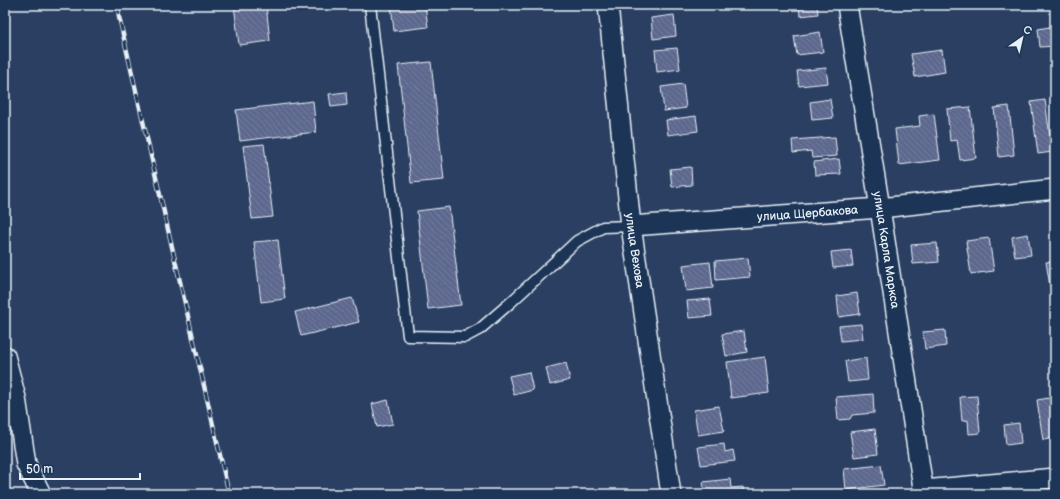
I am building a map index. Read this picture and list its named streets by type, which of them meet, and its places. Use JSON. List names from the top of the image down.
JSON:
{
  "streets": {
    "street": ["улица Щербакова", "улица Карла Маркса", "улица Вехова"]
  },
  "crossings": [
    ["улица Щербакова", "улица Карла Маркса"],
    ["улица Щербакова", "улица Вехова"]
  ],
  "scale_bar": "50 m",
  "north": "top right"
}
